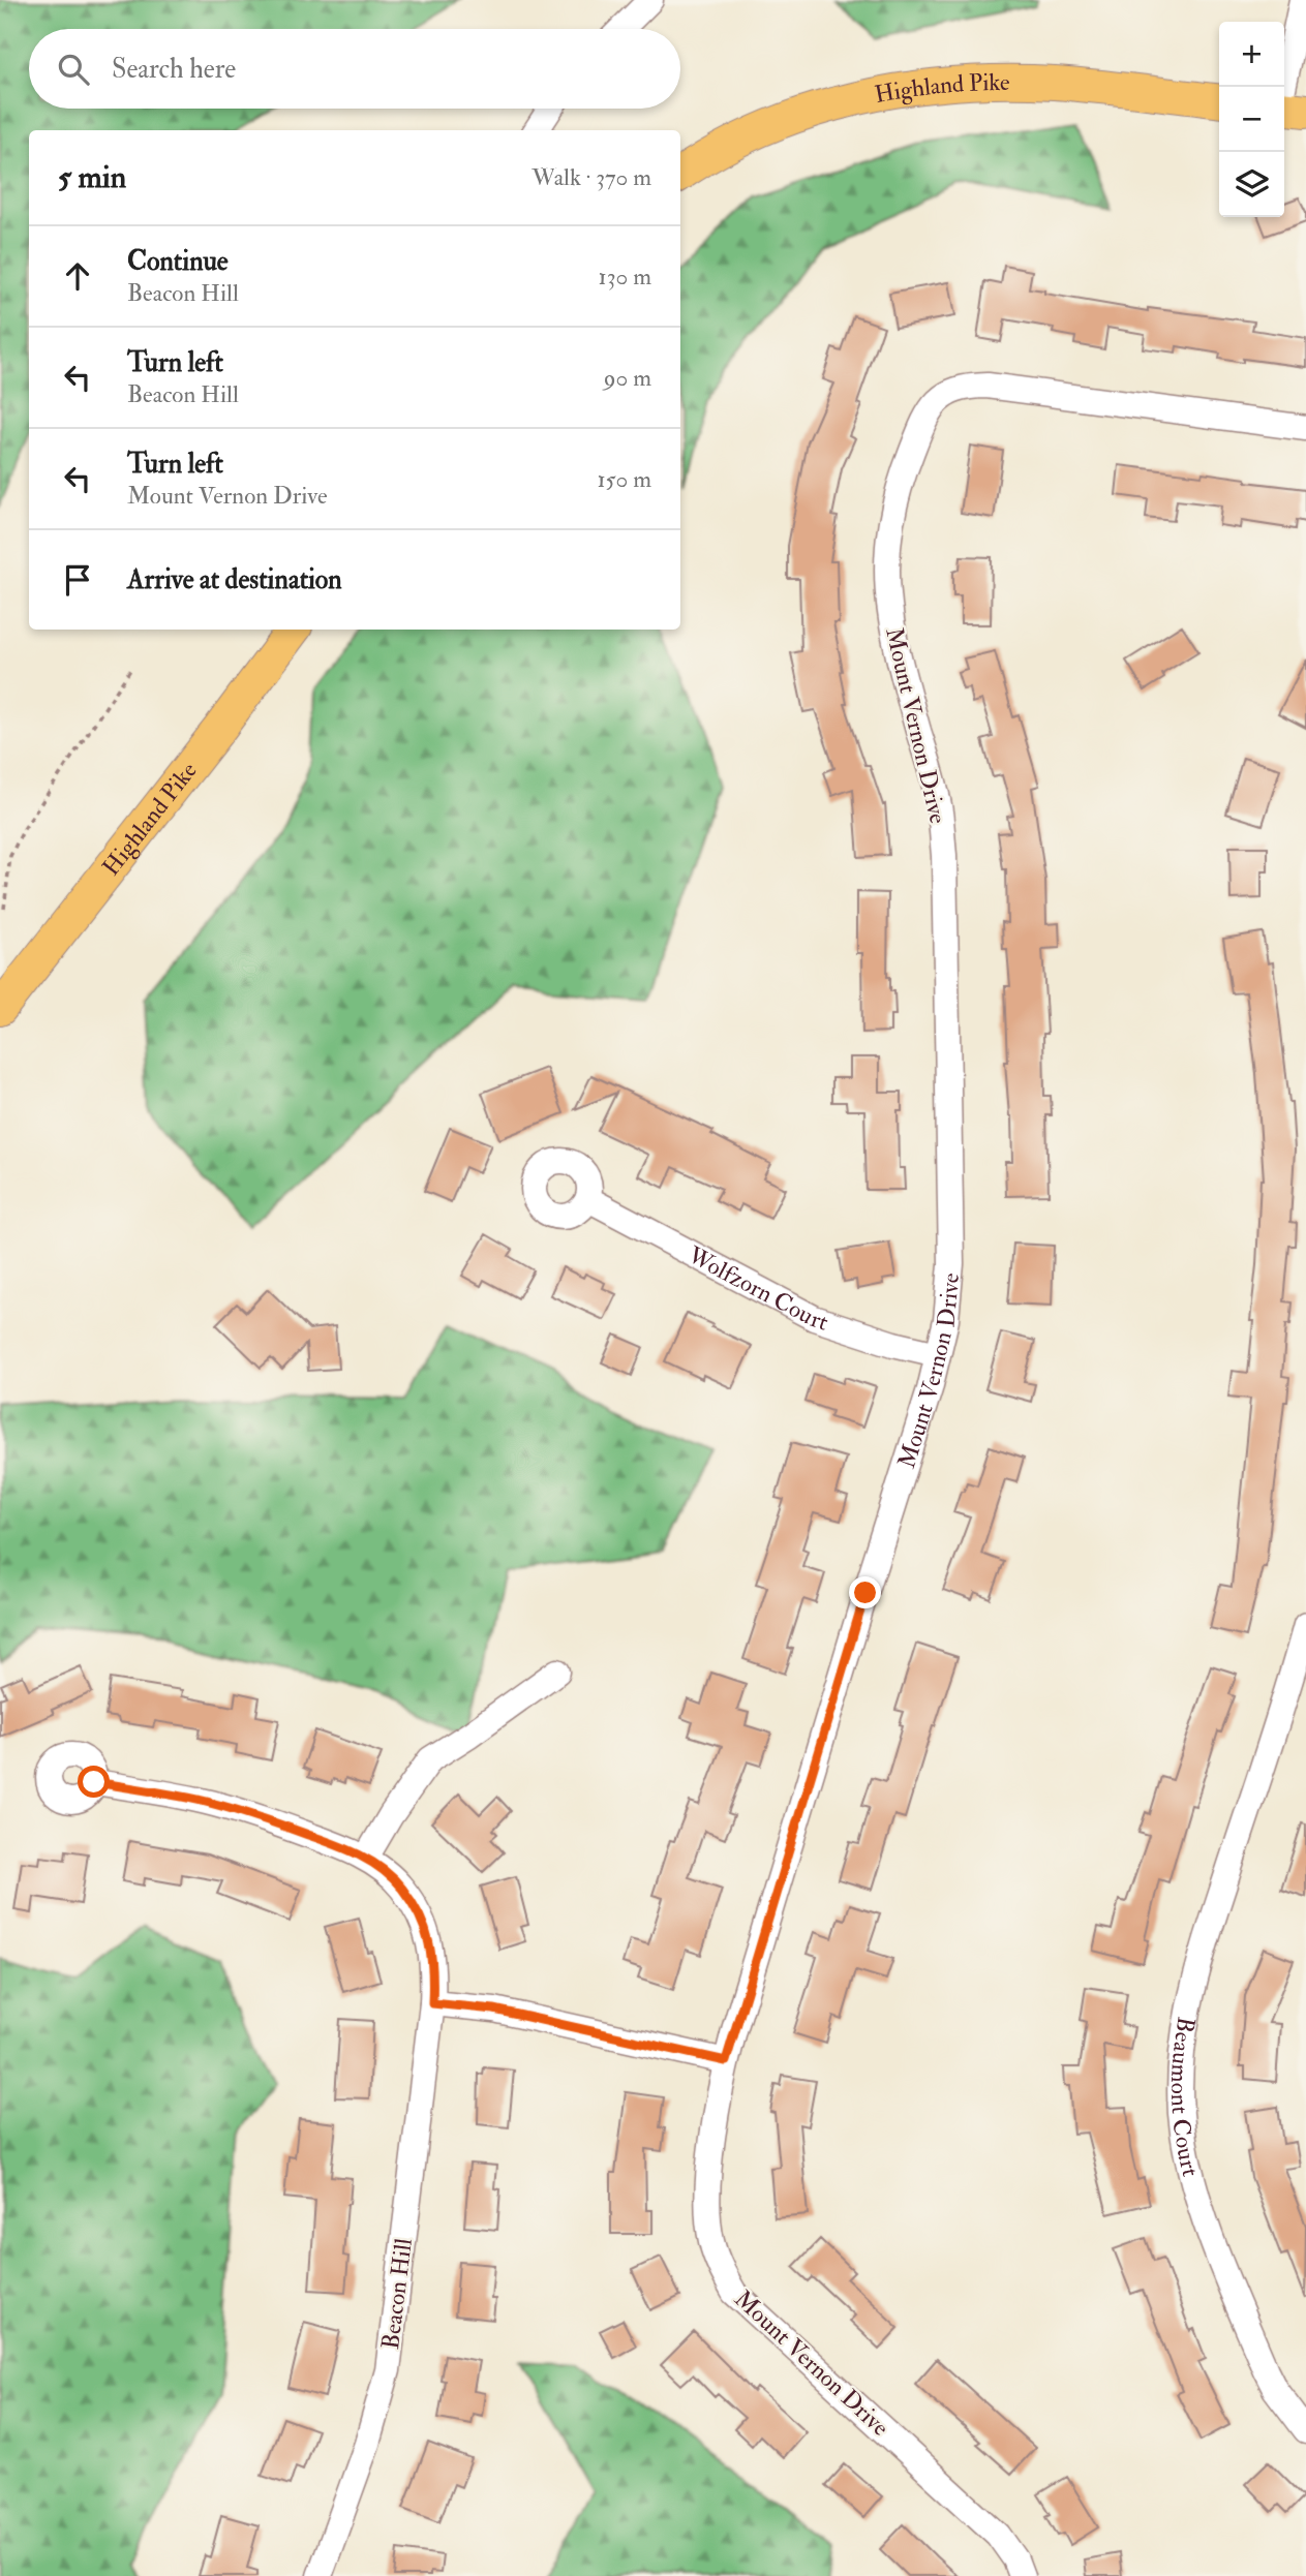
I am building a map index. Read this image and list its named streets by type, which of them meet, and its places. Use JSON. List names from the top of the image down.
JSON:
{
  "streets": {
    "main road": ["Highland Pike"],
    "street": [
      "Mount Vernon Drive",
      "Wolfzorn Court",
      "Beaumont Court",
      "Beacon Hill"
    ]
  },
  "crossings": [
    ["Mount Vernon Drive", "Wolfzorn Court"]
  ],
  "page": {
    "map_buttons": ["+", "−"],
    "search": "Search here",
    "heading": ["5 min", "Walk · 370 m"],
    "list": [
      ["Continue", "Beacon Hill", "130 m"],
      ["Turn left", "Beacon Hill", "90 m"],
      ["Turn left", "Mount Vernon Drive", "150 m"],
      "Arrive at destination"
    ]
  }
}
